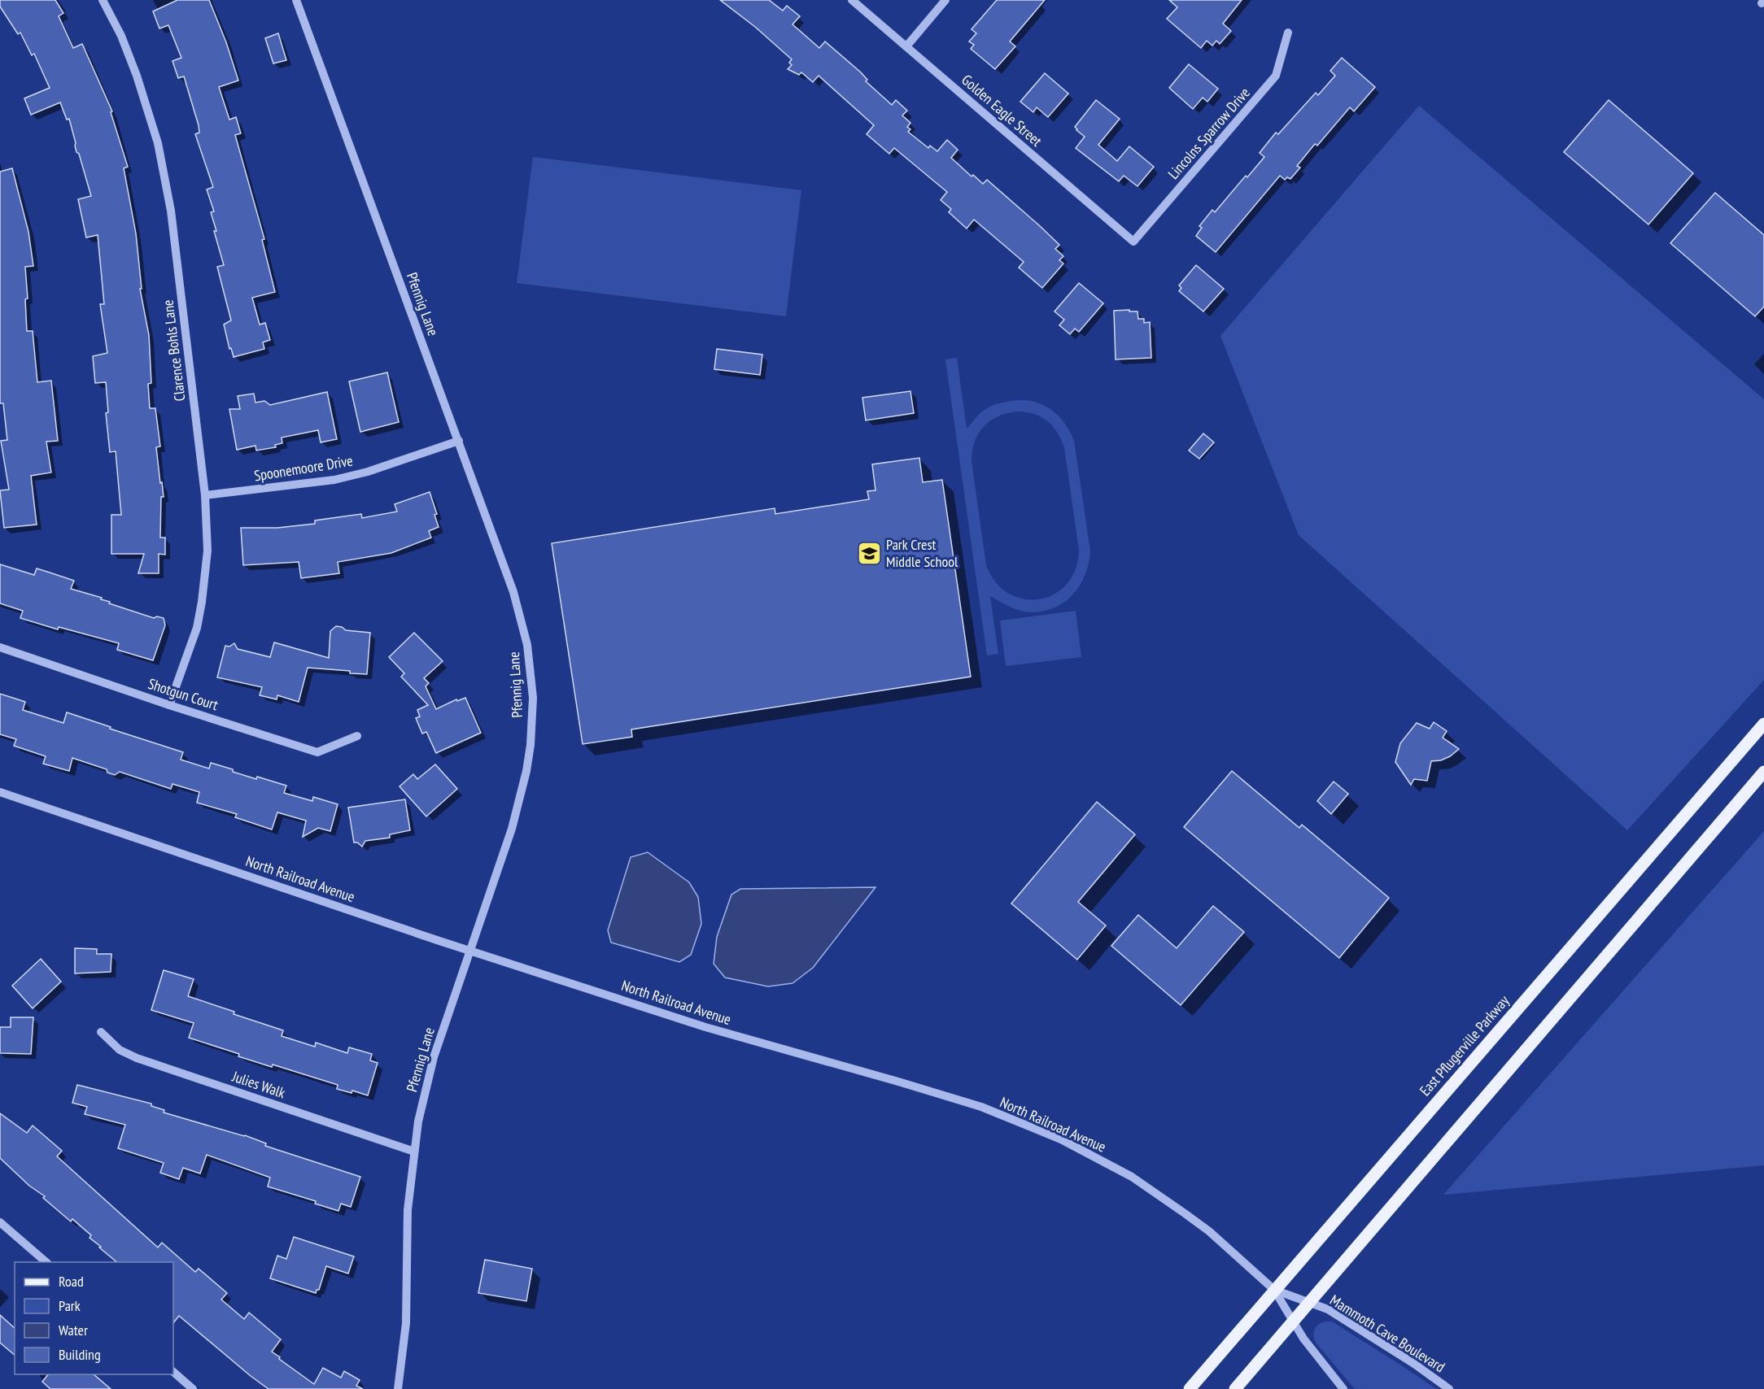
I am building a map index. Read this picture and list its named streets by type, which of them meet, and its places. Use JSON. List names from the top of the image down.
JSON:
{
  "streets": {
    "main road": ["East Pflugerville Parkway"],
    "street": [
      "Golden Eagle Street",
      "Lincolns Sparrow Drive",
      "Pfennig Lane",
      "Clarence Bohls Lane",
      "Spoonemoore Drive",
      "Shotgun Court",
      "North Railroad Avenue",
      "Julies Walk",
      "Mammoth Cave Boulevard"
    ]
  },
  "crossings": [
    ["Golden Eagle Street", "Lincolns Sparrow Drive"],
    ["Pfennig Lane", "Spoonemoore Drive"],
    ["Pfennig Lane", "North Railroad Avenue"],
    ["Pfennig Lane", "Julies Walk"],
    ["Clarence Bohls Lane", "Spoonemoore Drive"],
    ["Clarence Bohls Lane", "Shotgun Court"],
    ["North Railroad Avenue", "East Pflugerville Parkway"],
    ["North Railroad Avenue", "Mammoth Cave Boulevard"]
  ],
  "places": {
    "school or university": ["Park Crest Middle School"]
  },
  "legend": [
    "Road",
    "Park",
    "Water",
    "Building"
  ]
}
